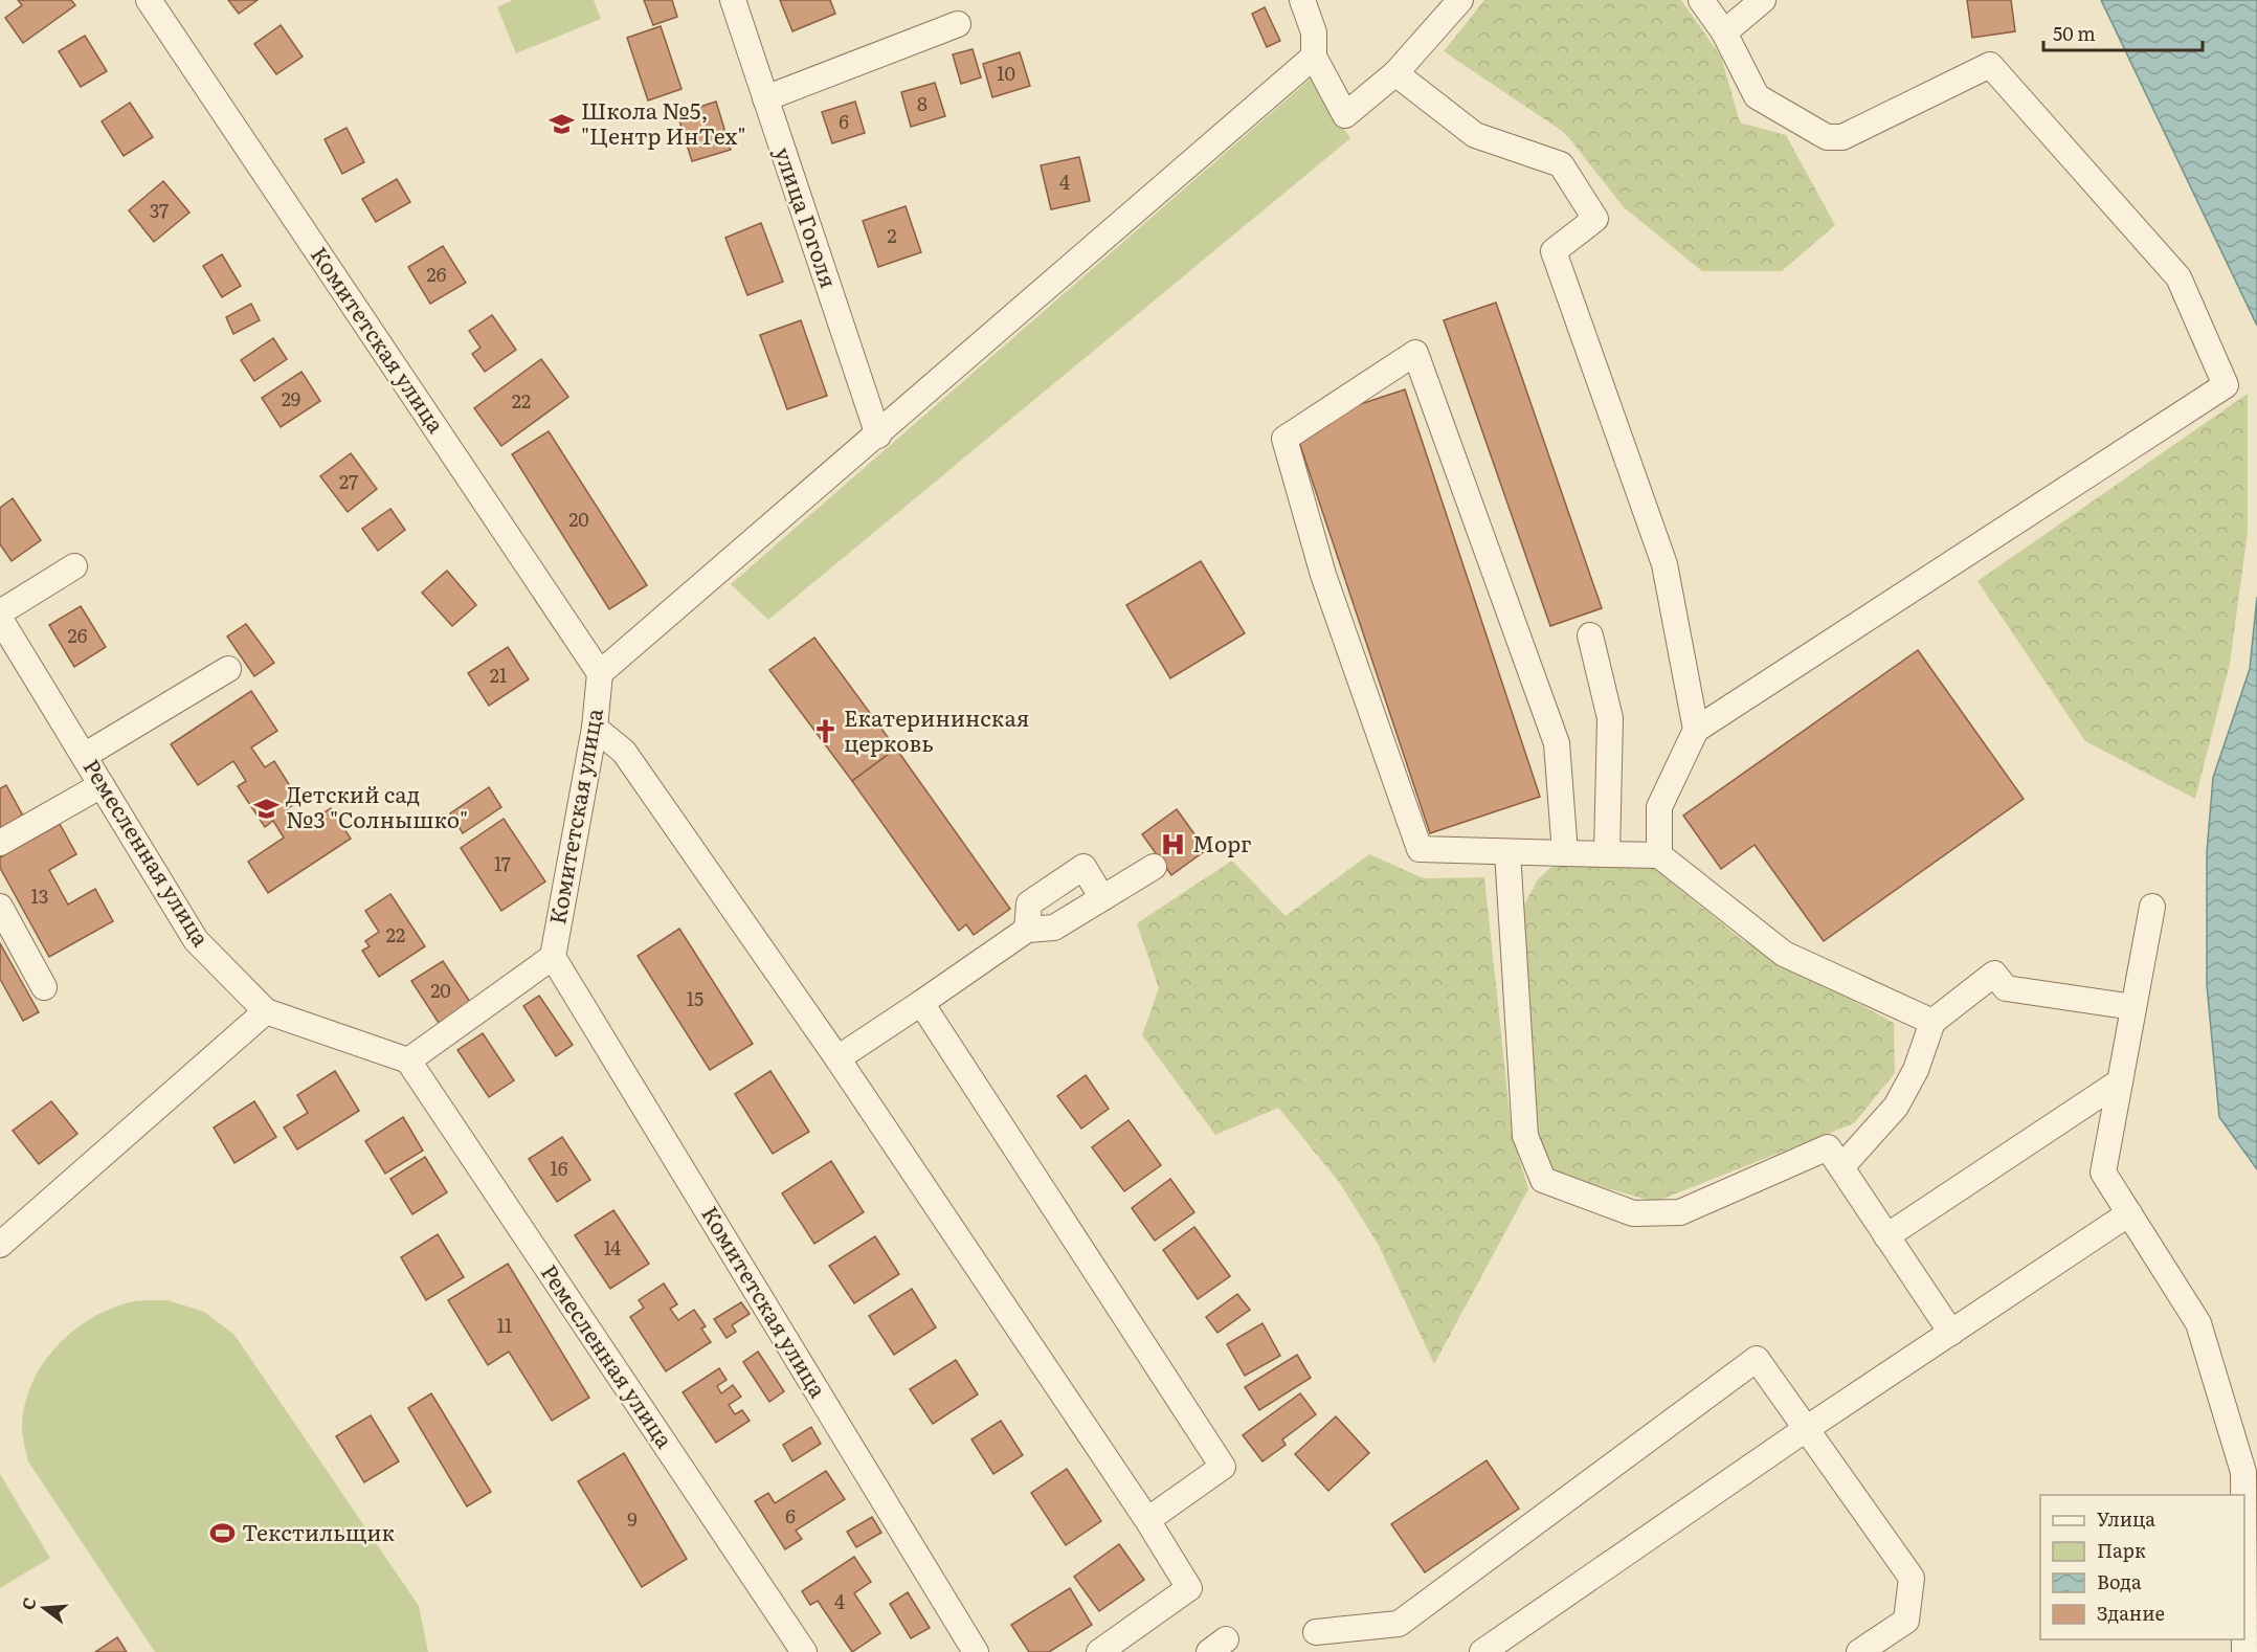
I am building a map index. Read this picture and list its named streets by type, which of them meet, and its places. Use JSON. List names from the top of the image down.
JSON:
{
  "streets": {
    "street": ["улица Гоголя", "Комитетская улица", "Ремесленная улица"]
  },
  "places": {
    "school or university": ["Школа №5, \"Центр ИнТех\"", "Детский сад №3 \"Солнышко\""],
    "church": ["Екатерининская церковь"],
    "hospital": ["Морг"],
    "sports": ["Текстильщик"]
  },
  "house_numbers": [
    "10",
    "8",
    "6",
    "4",
    "37",
    "2",
    "26",
    "29",
    "22",
    "27",
    "20",
    "26",
    "21",
    "17",
    "13",
    "22",
    "20",
    "15",
    "16",
    "14",
    "11",
    "6",
    "9",
    "4"
  ],
  "legend": [
    "Улица",
    "Парк",
    "Вода",
    "Здание"
  ],
  "scale_bar": "50 m",
  "north": "left"
}
